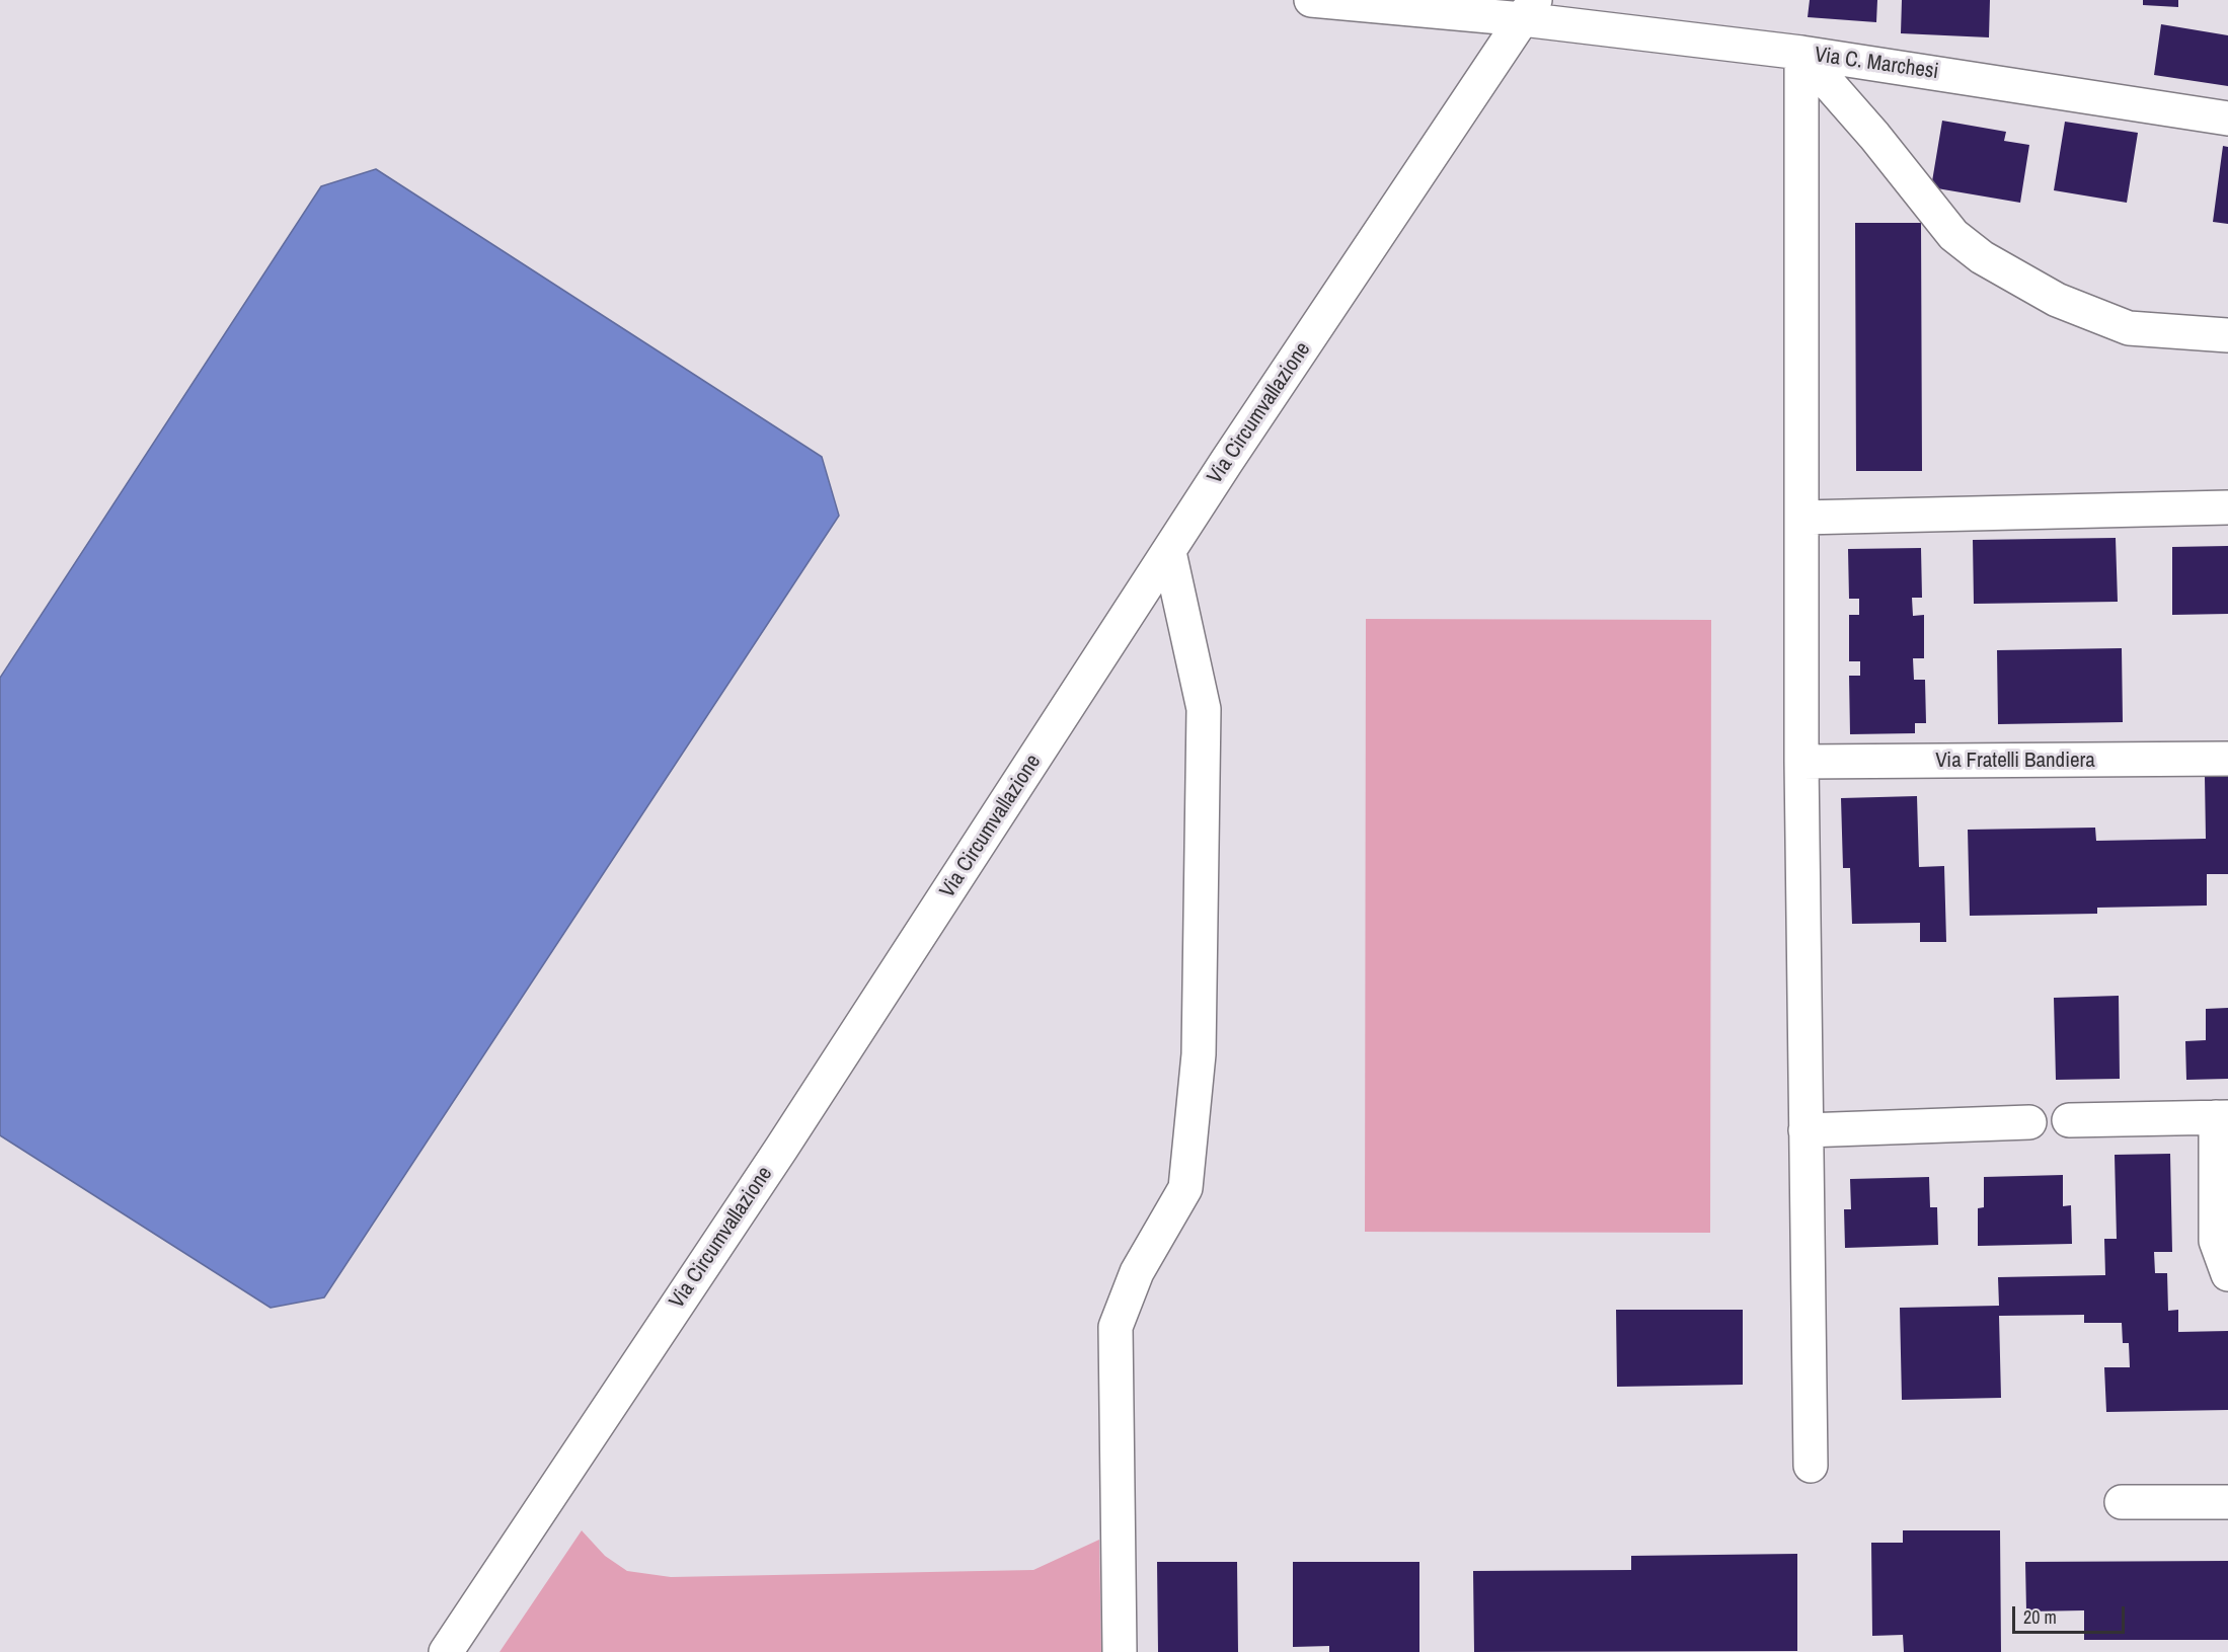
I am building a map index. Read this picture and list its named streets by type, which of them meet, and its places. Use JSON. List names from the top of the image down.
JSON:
{
  "streets": {
    "street": ["Via C. Marchesi", "Via Circumvallazione", "Via Fratelli Bandiera"]
  },
  "crossings": [
    ["Via C. Marchesi", "Via Circumvallazione"]
  ],
  "scale_bar": "20 m"
}
